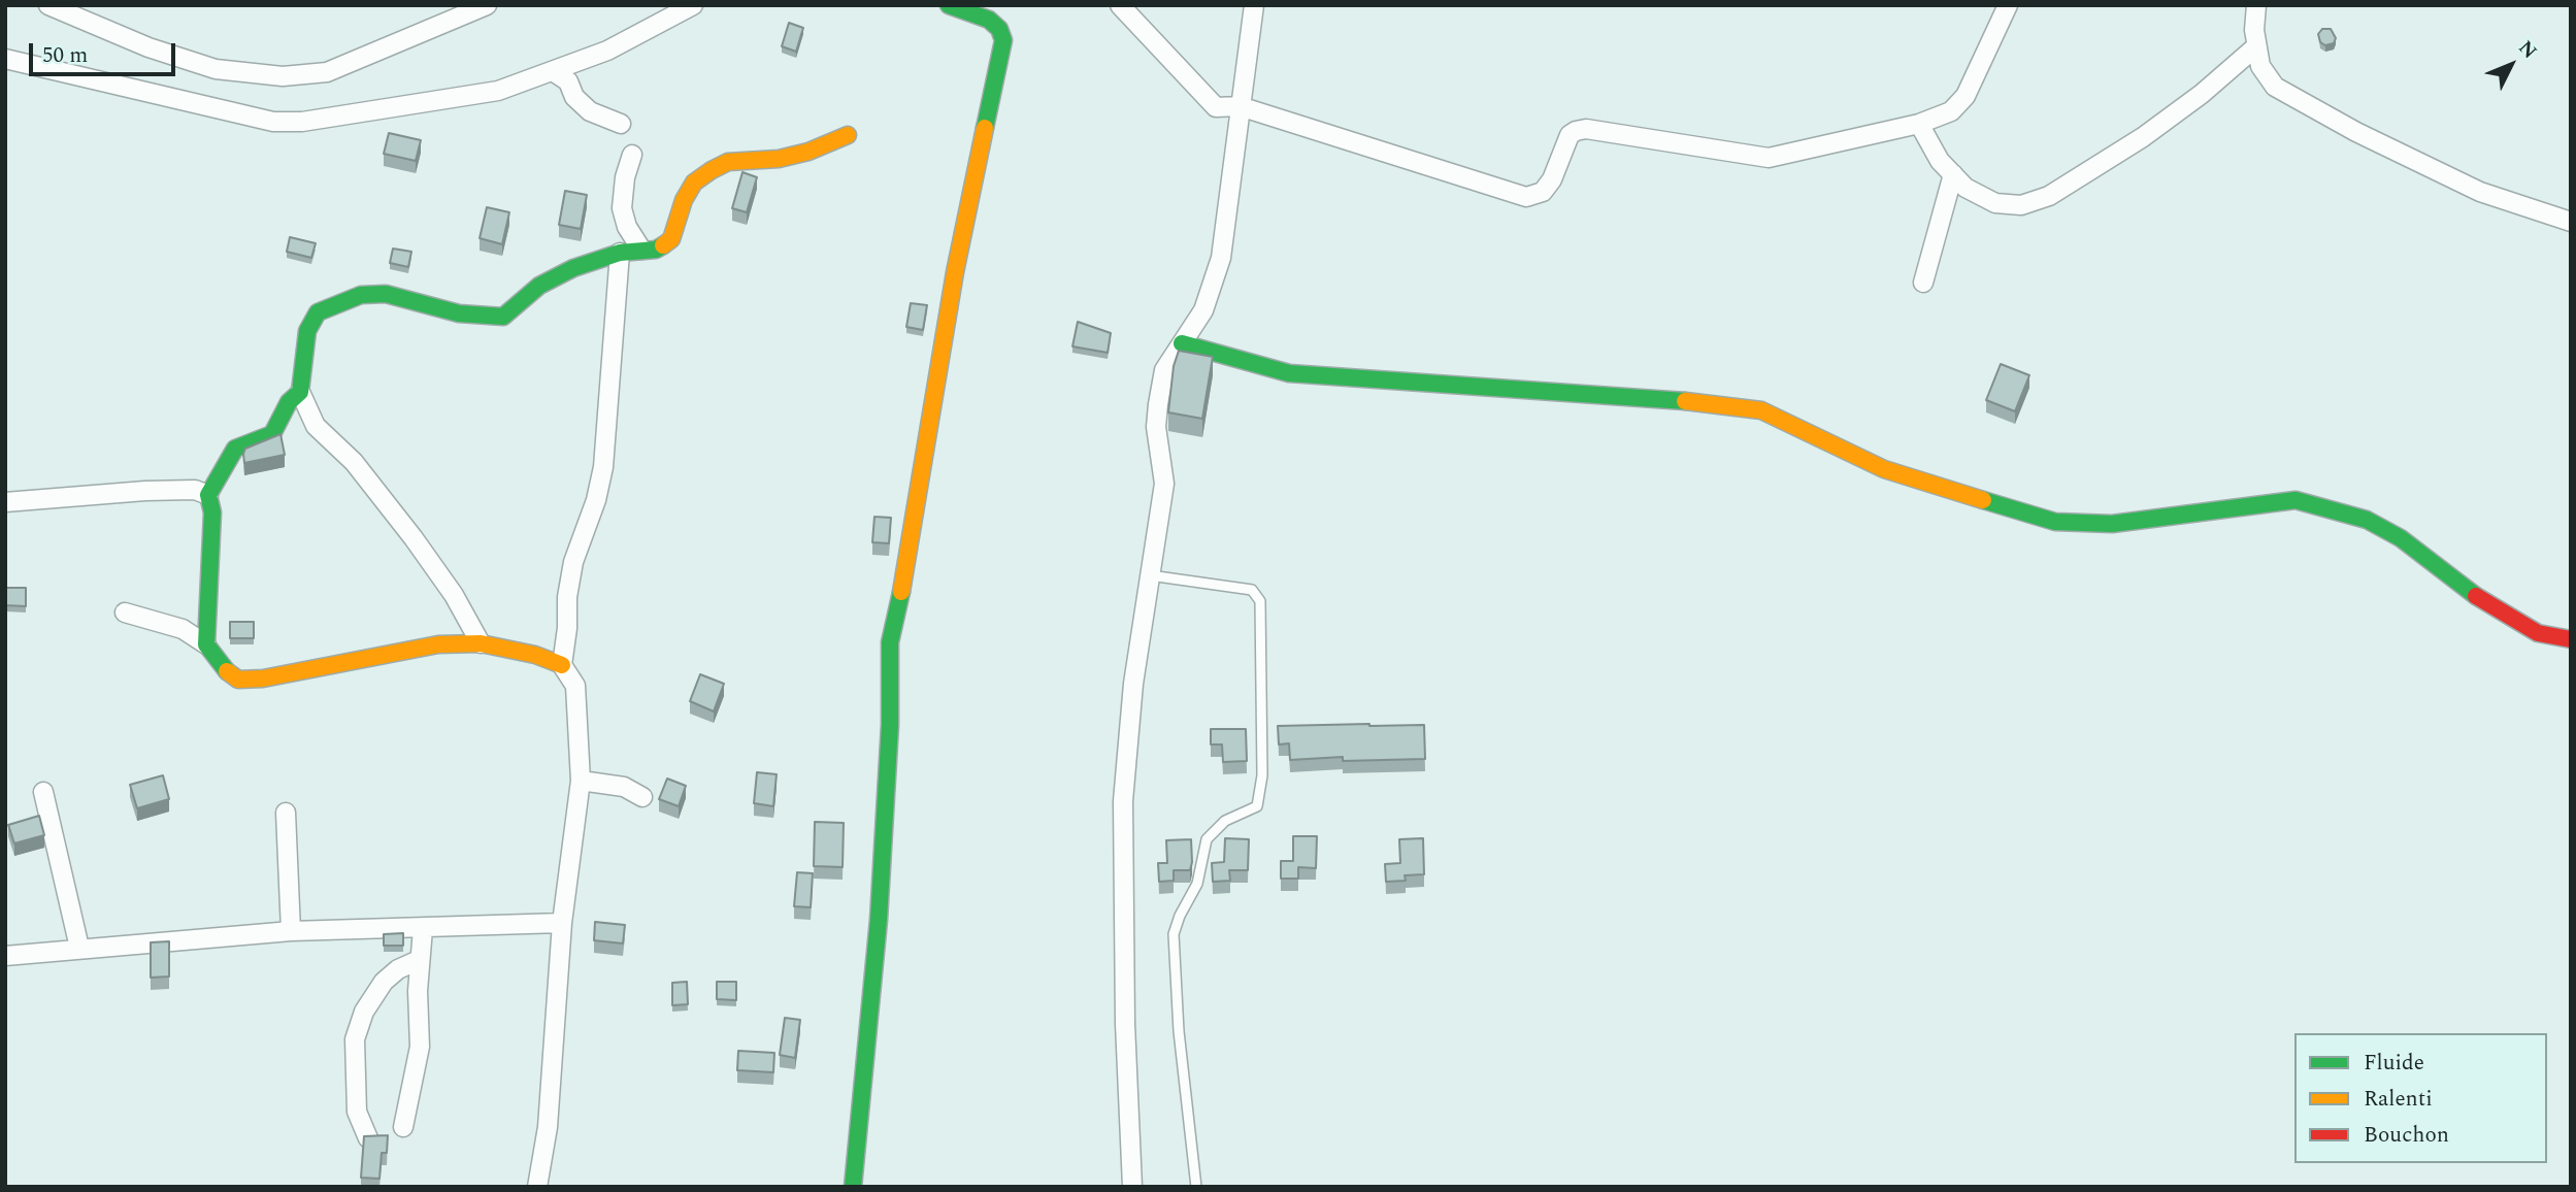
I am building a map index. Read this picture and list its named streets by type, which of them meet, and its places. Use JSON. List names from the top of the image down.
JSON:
{
  "legend": ["Fluide", "Ralenti", "Bouchon"],
  "scale_bar": "50 m",
  "north": "top right"
}
